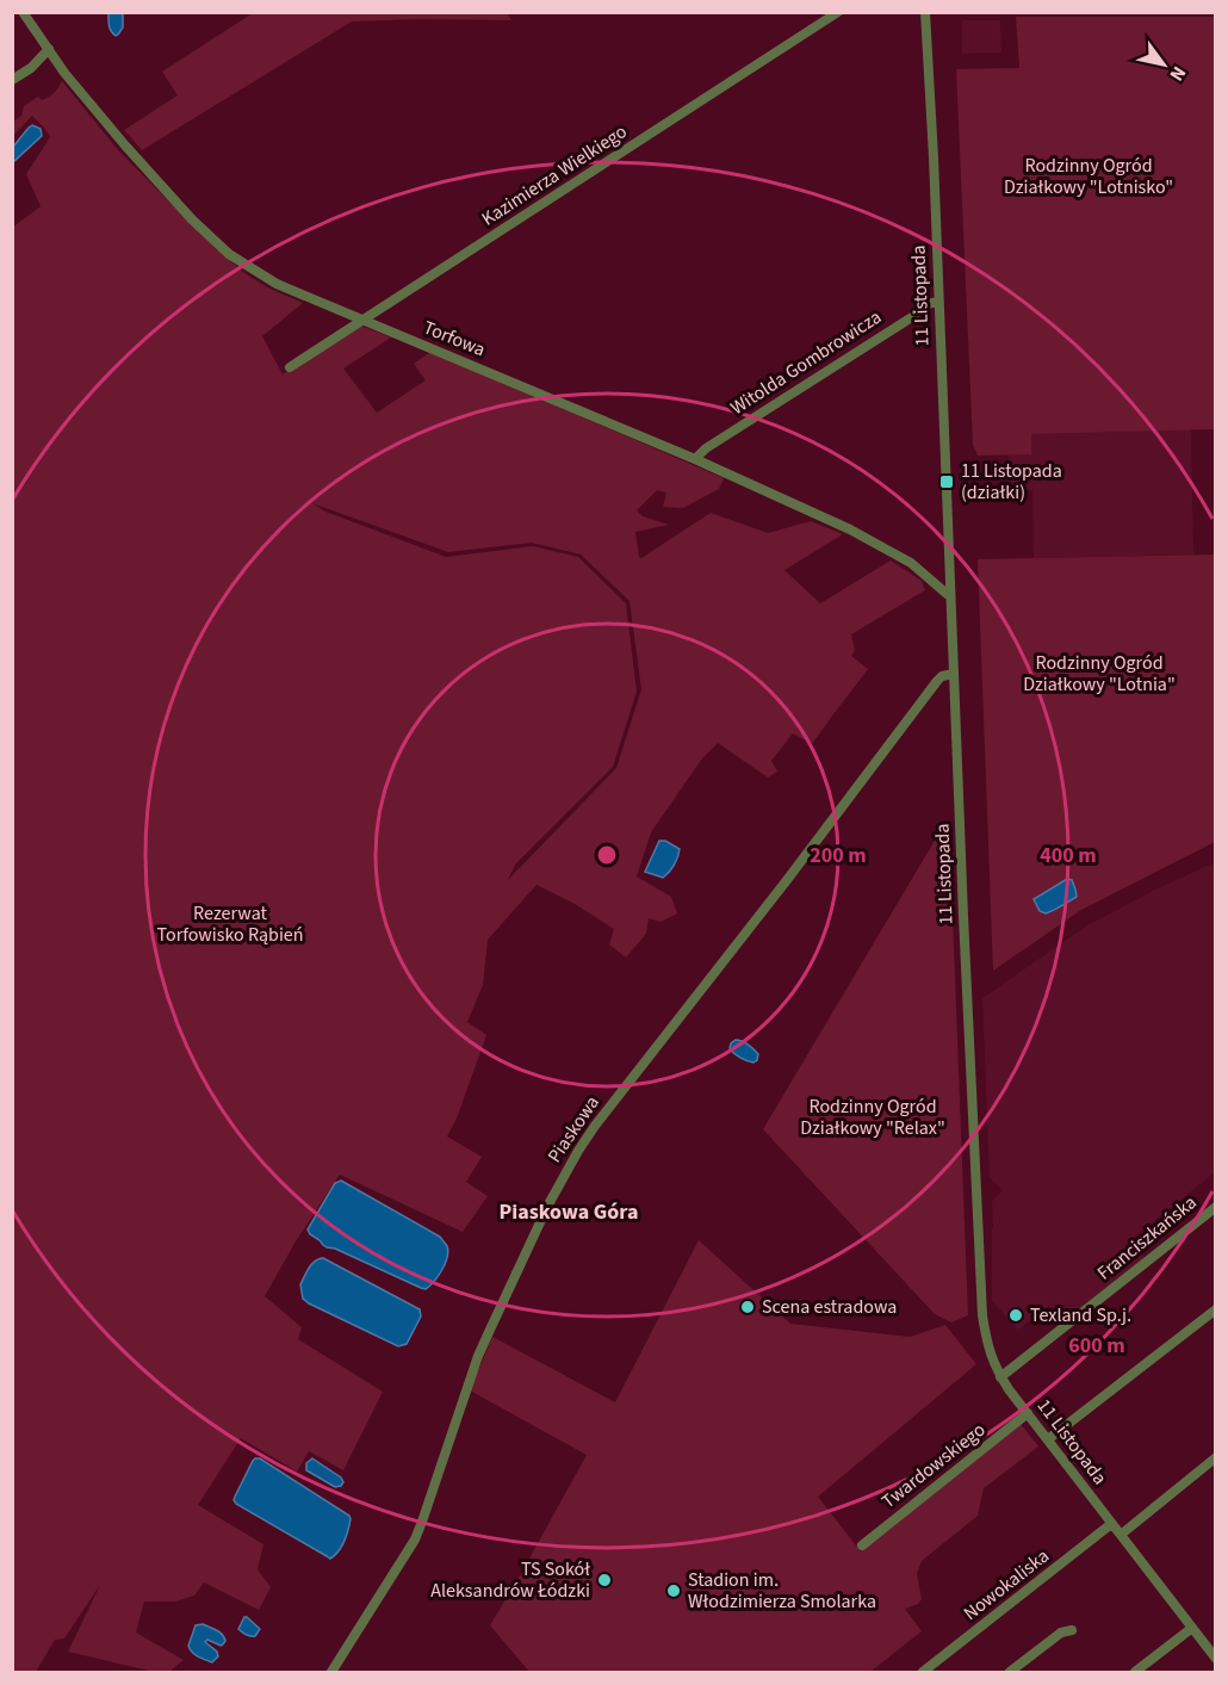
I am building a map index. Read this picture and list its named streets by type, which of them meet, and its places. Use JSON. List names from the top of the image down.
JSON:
{
  "streets": {
    "street": [
      "Kazimierza Wielkiego",
      "11 Listopada",
      "Torfowa",
      "Witolda Gombrowicza",
      "Piaskowa",
      "Franciszkańska",
      "Twardowskiego",
      "Nowokaliska"
    ]
  },
  "crossings": [
    ["Kazimierza Wielkiego", "Torfowa"],
    ["11 Listopada", "Torfowa"],
    ["11 Listopada", "Witolda Gombrowicza"],
    ["11 Listopada", "Piaskowa"],
    ["11 Listopada", "Franciszkańska"],
    ["11 Listopada", "Twardowskiego"],
    ["11 Listopada", "Nowokaliska"],
    ["Torfowa", "Witolda Gombrowicza"]
  ],
  "districts": ["Piaskowa Góra"],
  "parks": [
    "Rodzinny Ogród Działkowy \"Lotnisko\"",
    "Rodzinny Ogród Działkowy \"Lotnia\"",
    "Rezerwat Torfowisko Rąbień",
    "Rodzinny Ogród Działkowy \"Relax\""
  ],
  "places": {
    "transit": ["11 Listopada (działki)"],
    "other": [
      "Scena estradowa",
      "Texland Sp.j.",
      "TS Sokół Aleksandrów Łódzki",
      "Stadion im. Włodzimierza Smolarka"
    ]
  },
  "north": "bottom right",
  "rings": ["200 m", "400 m", "600 m"]
}
